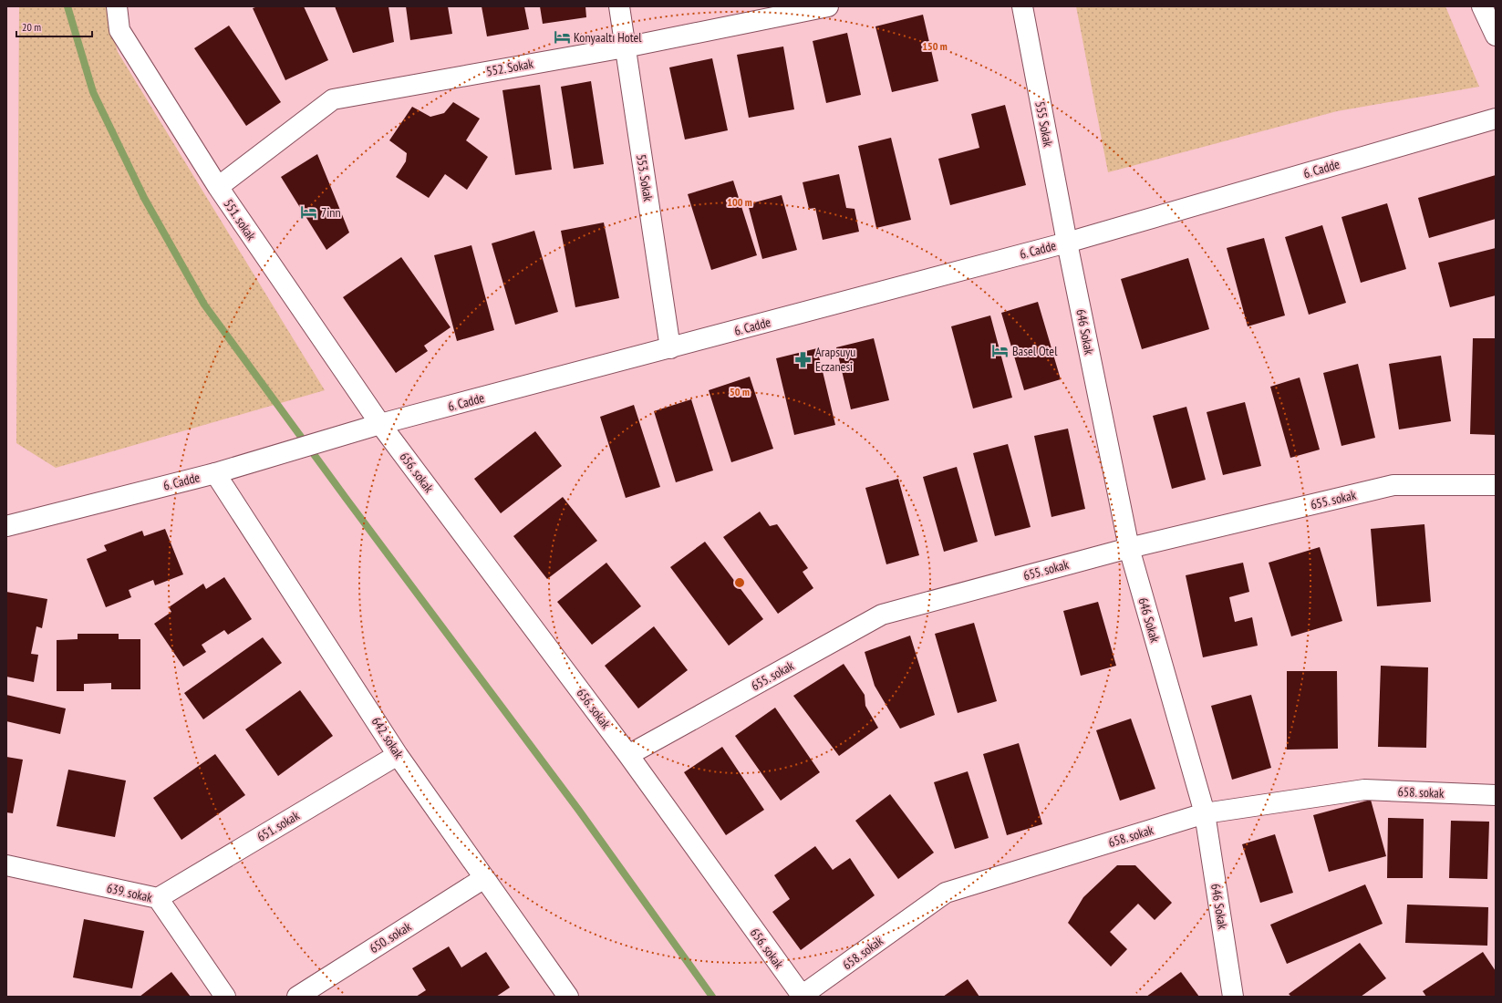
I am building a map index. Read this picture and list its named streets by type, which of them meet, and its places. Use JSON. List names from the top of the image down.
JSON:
{
  "streets": {
    "street": [
      "552. Sokak",
      "555 Sokak",
      "6. Cadde",
      "553. Sokak",
      "551. sokak",
      "646 Sokak",
      "656. sokak",
      "655. sokak",
      "642. sokak",
      "658. sokak",
      "651. sokak",
      "639. sokak",
      "650. sokak"
    ]
  },
  "crossings": [
    ["552. Sokak", "553. Sokak"],
    ["552. Sokak", "551. sokak"],
    ["555 Sokak", "6. Cadde"],
    ["555 Sokak", "646 Sokak"],
    ["6. Cadde", "553. Sokak"],
    ["6. Cadde", "551. sokak"],
    ["6. Cadde", "646 Sokak"],
    ["6. Cadde", "656. sokak"],
    ["6. Cadde", "642. sokak"],
    ["551. sokak", "656. sokak"],
    ["646 Sokak", "655. sokak"],
    ["646 Sokak", "658. sokak"],
    ["656. sokak", "655. sokak"],
    ["656. sokak", "658. sokak"],
    ["642. sokak", "651. sokak"],
    ["642. sokak", "650. sokak"],
    ["651. sokak", "639. sokak"]
  ],
  "places": {
    "hotel": ["Konyaaltı Hotel", "7inn", "Basel Otel"],
    "pharmacy": ["Arapsuyu Eczanesi"]
  },
  "scale_bar": "20 m",
  "rings": ["150 m", "100 m", "50 m"]
}
